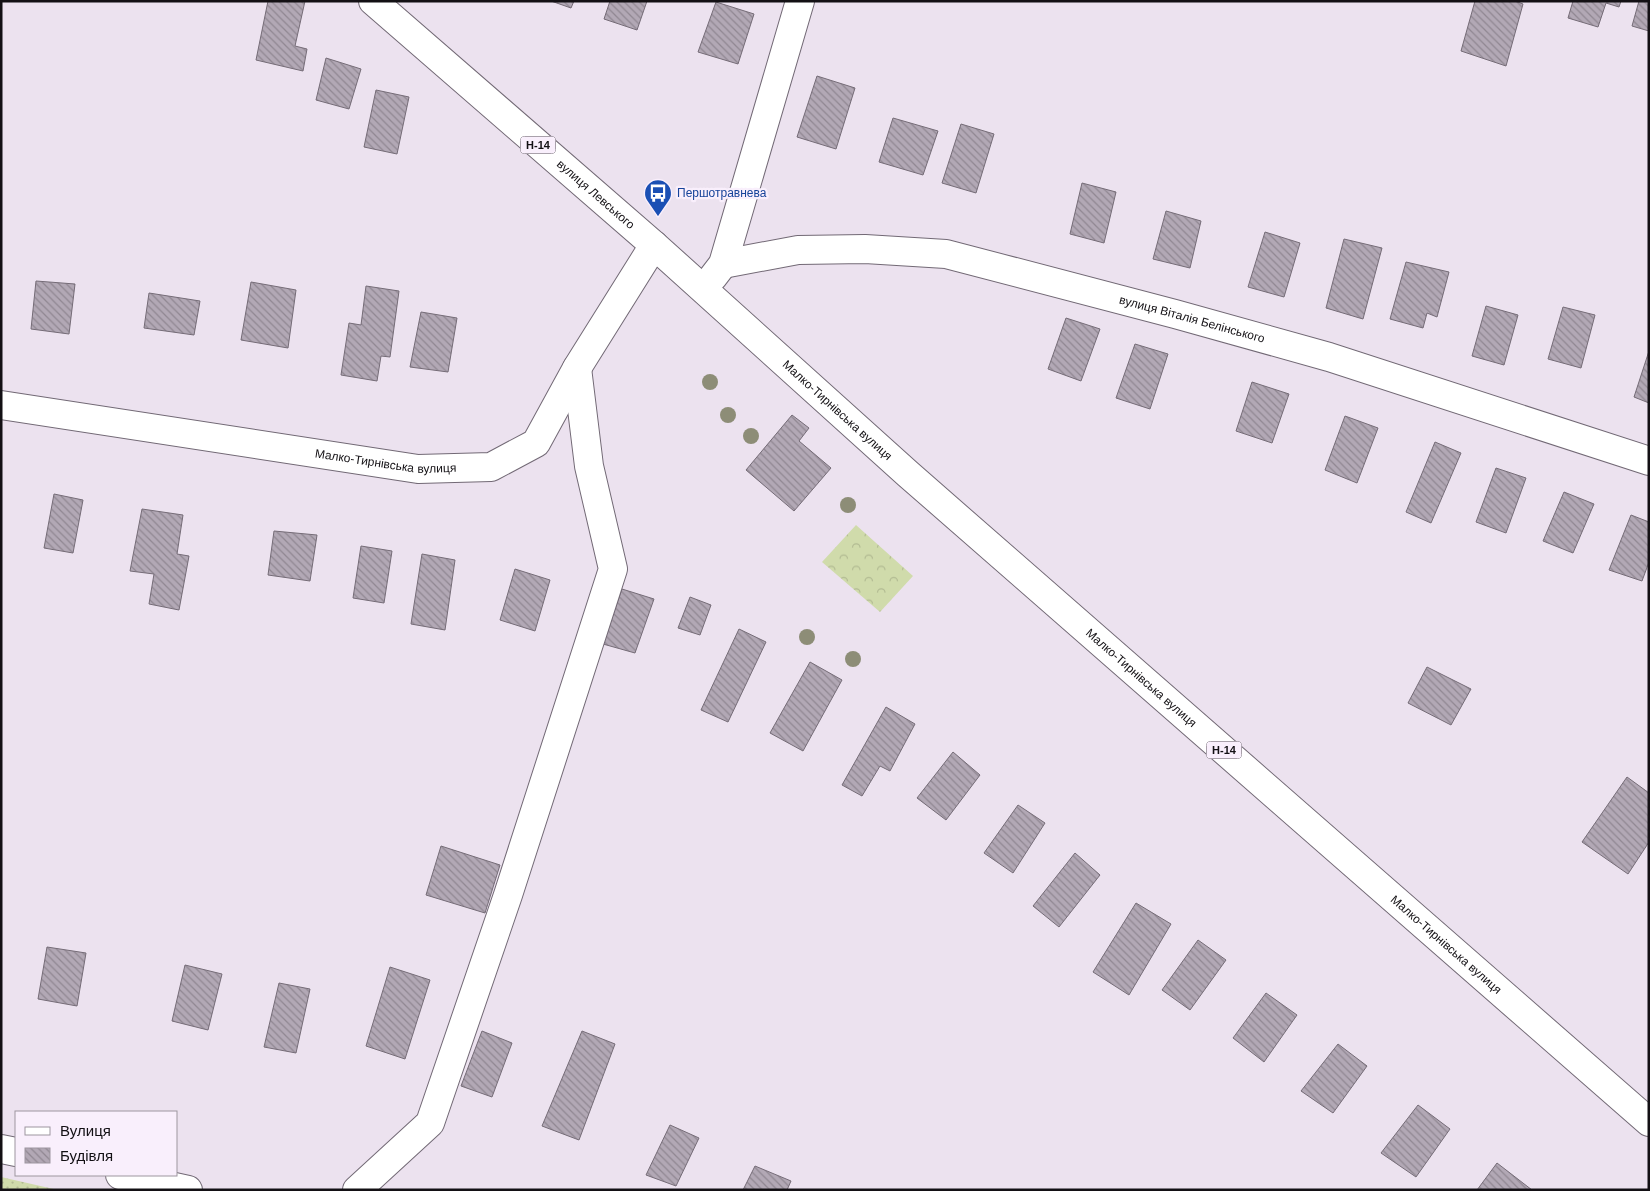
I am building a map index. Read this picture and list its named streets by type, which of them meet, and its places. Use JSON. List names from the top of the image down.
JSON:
{
  "streets": {
    "street": [
      "Н-14",
      "вулиця Левського",
      "вулиця Віталія Белінського",
      "Малко-Тирнівська вулиця"
    ]
  },
  "crossings": [
    ["вулиця Левського", "Малко-Тирнівська вулиця"]
  ],
  "places": {
    "bus stop": ["Першотравнева"]
  },
  "legend": ["Вулиця", "Будівля"]
}
